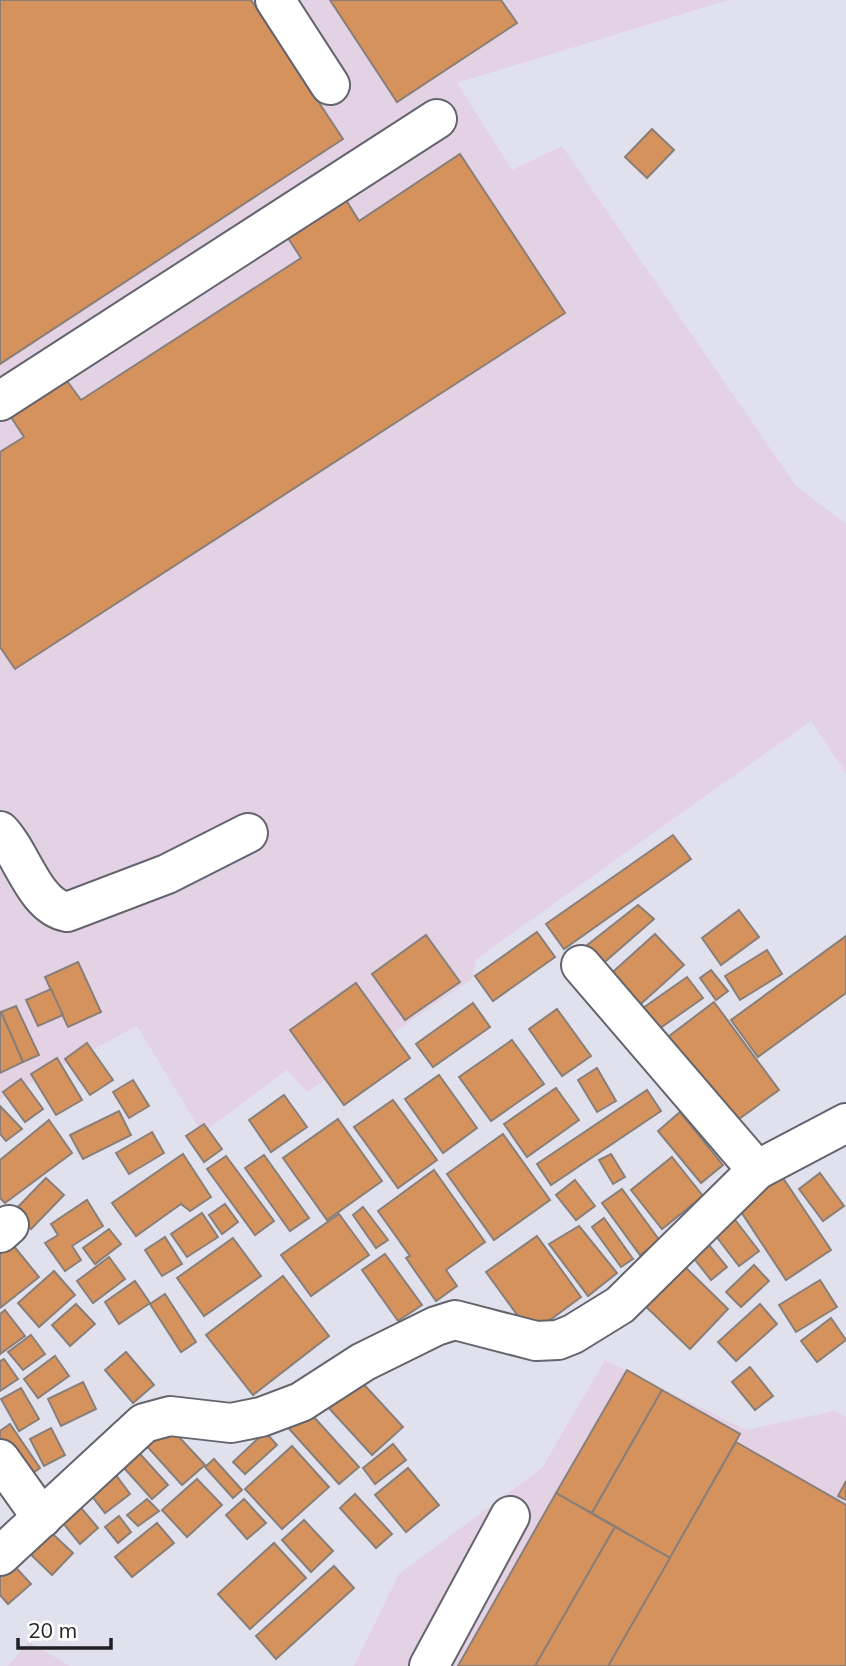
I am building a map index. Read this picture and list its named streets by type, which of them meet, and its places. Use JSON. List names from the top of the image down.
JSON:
{
  "scale_bar": "20 m"
}
